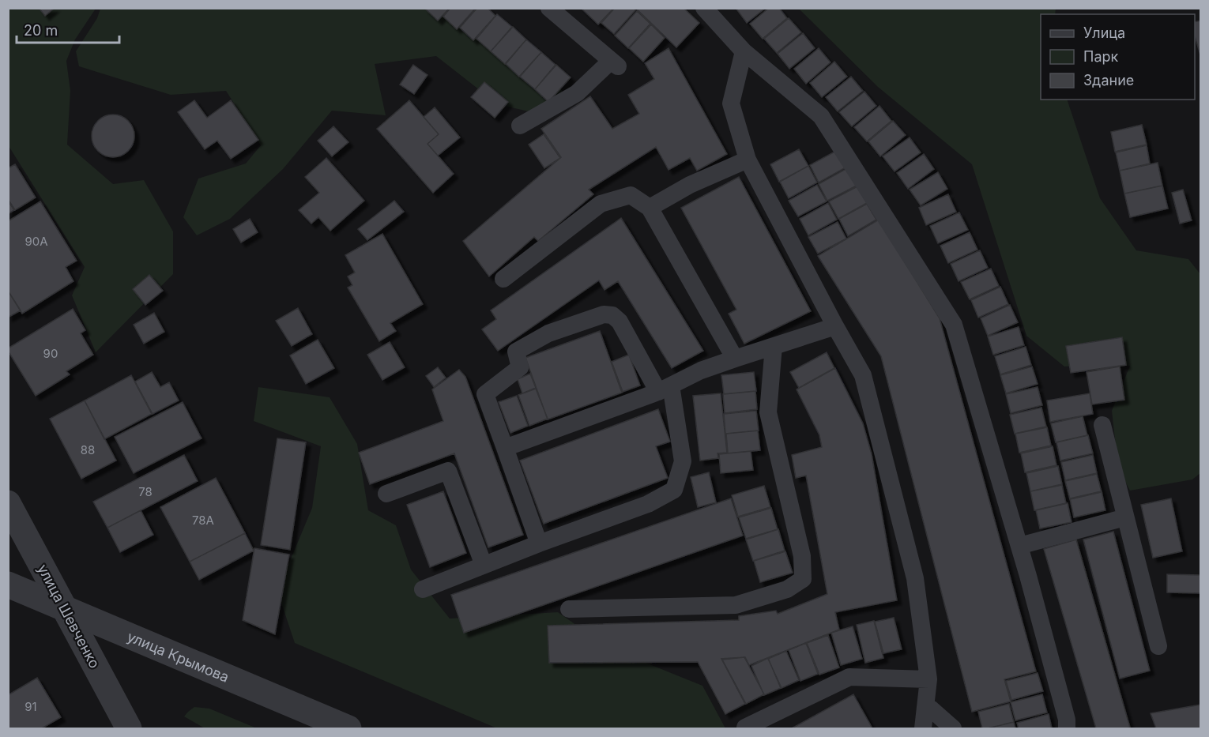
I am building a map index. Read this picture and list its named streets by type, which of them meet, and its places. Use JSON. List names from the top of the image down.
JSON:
{
  "streets": {
    "street": ["улица Шевченко", "улица Крымова"]
  },
  "crossings": [
    ["улица Шевченко", "улица Крымова"]
  ],
  "house_numbers": [
    "90А",
    "90",
    "88",
    "78",
    "78А",
    "91"
  ],
  "legend": ["Улица", "Парк", "Здание"],
  "scale_bar": "20 m"
}
